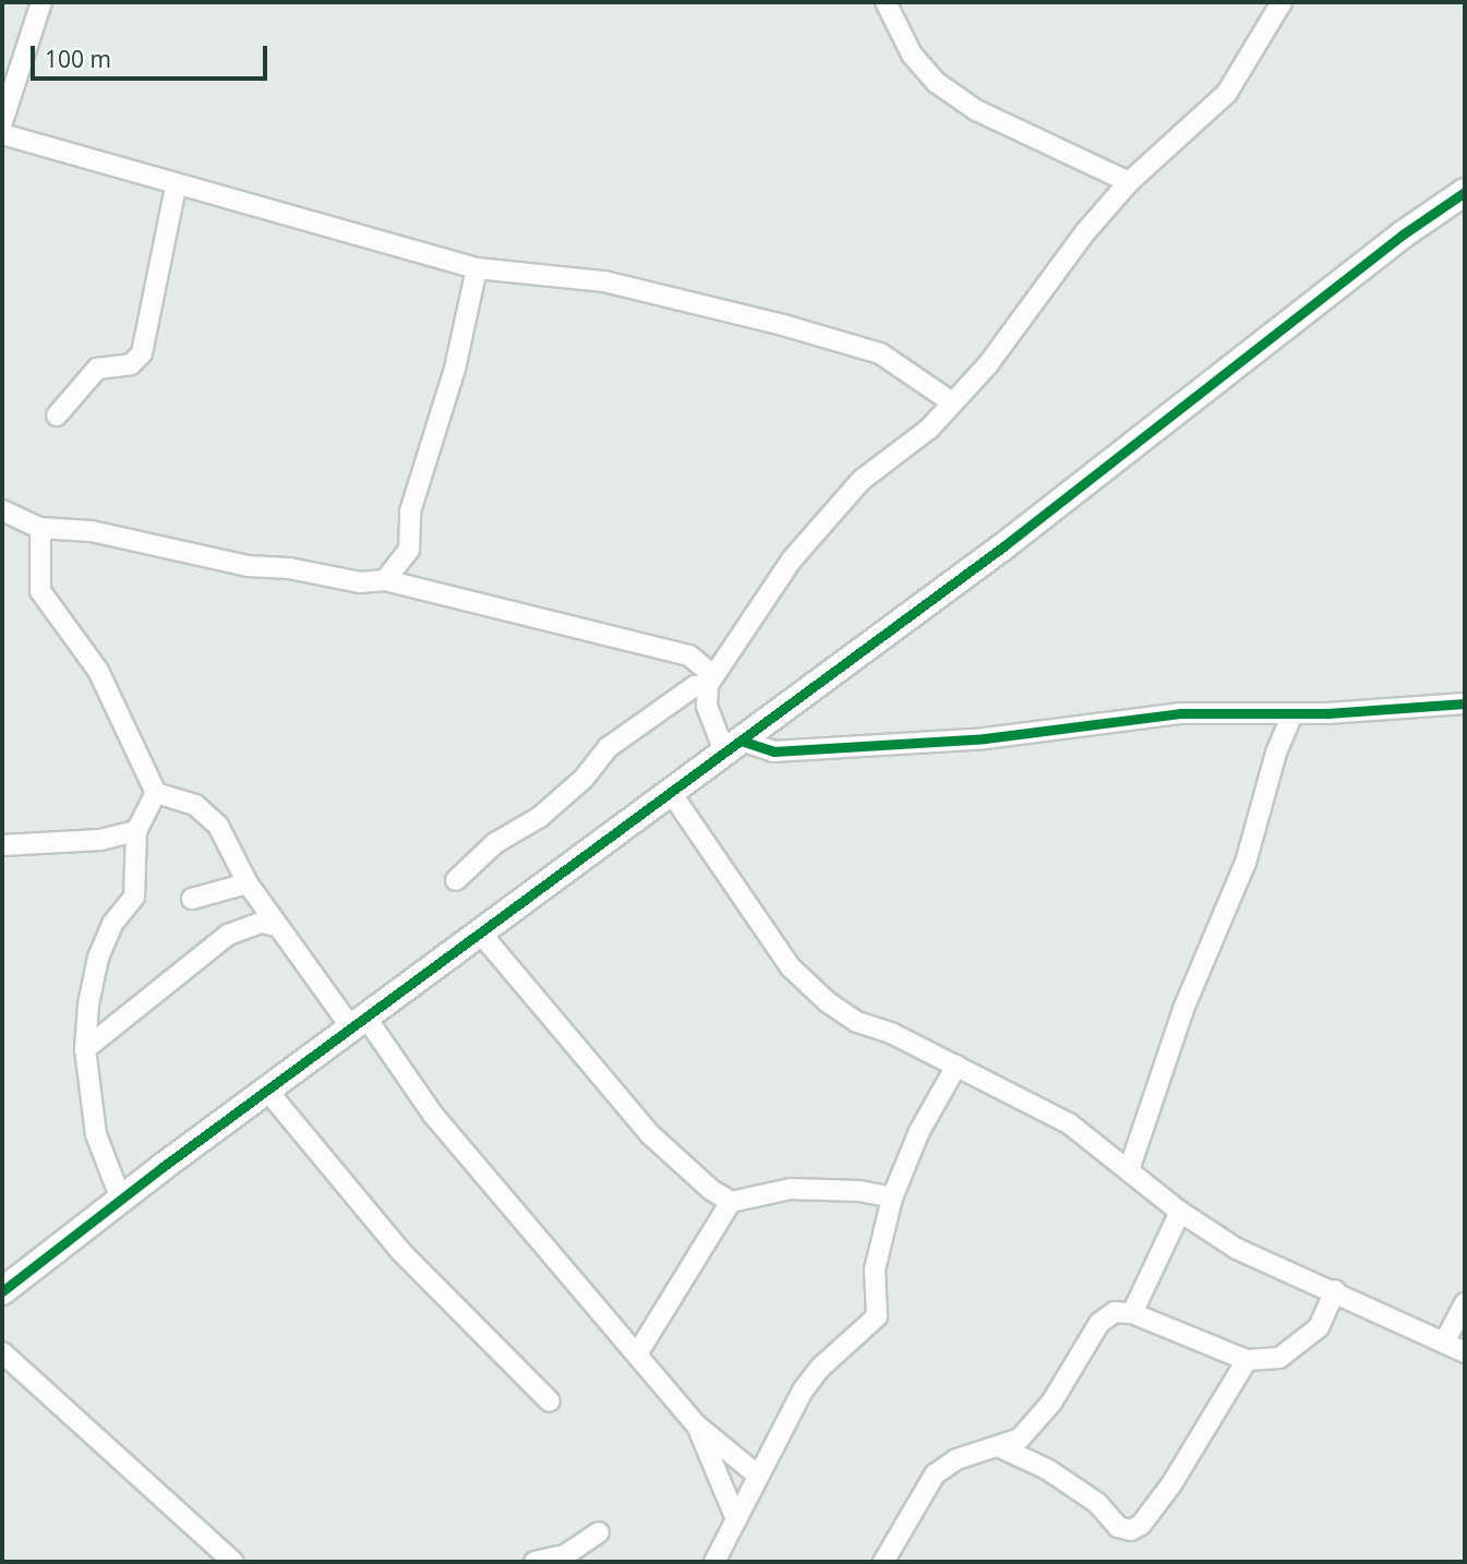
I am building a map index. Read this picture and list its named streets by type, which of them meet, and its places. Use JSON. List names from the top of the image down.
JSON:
{
  "scale_bar": "100 m"
}
